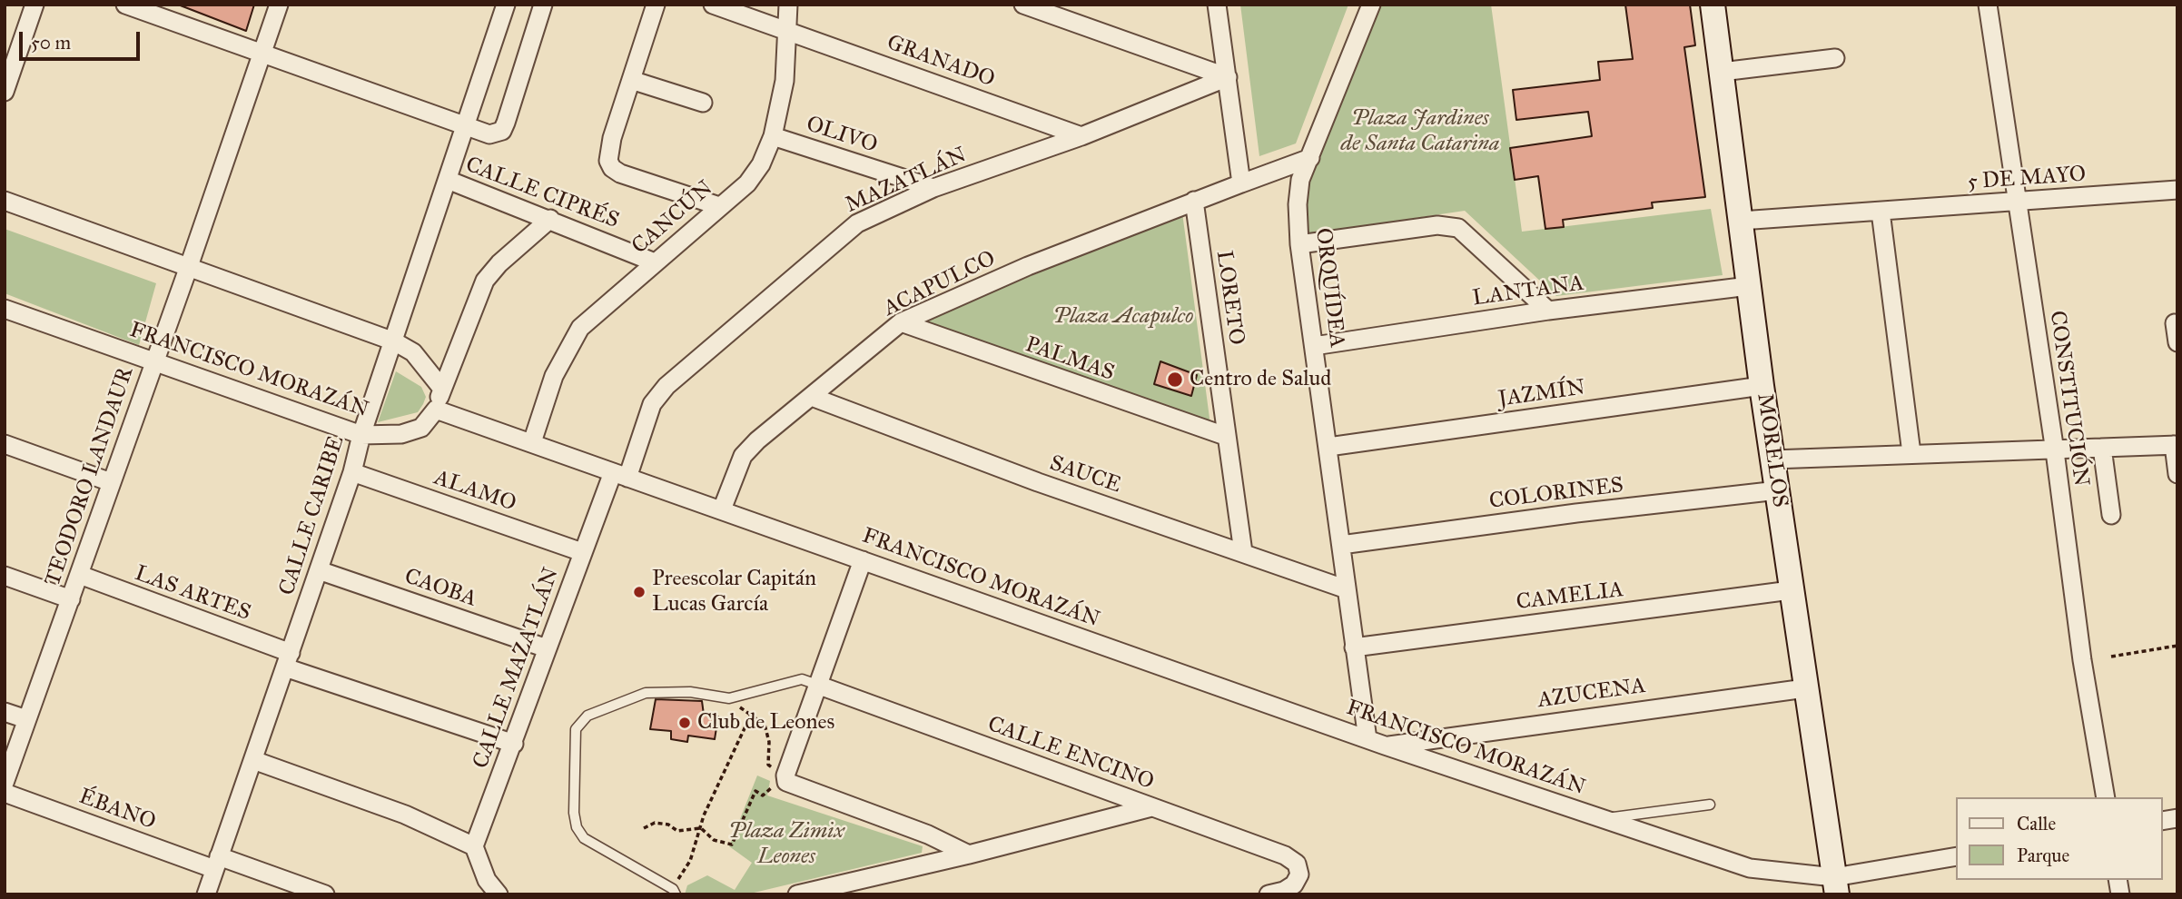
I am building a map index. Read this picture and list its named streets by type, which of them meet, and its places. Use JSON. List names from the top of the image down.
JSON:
{
  "streets": {
    "street": [
      "GRANADO",
      "OLIVO",
      "5 DE MAYO",
      "MAZATLÁN",
      "CALLE CIPRÉS",
      "CANCÚN",
      "ACAPULCO",
      "ORQUÍDEA",
      "LANTANA",
      "LORETO",
      "PALMAS",
      "FRANCISCO MORAZÁN",
      "JAZMÍN",
      "CONSTITUCIÓN",
      "MORELOS",
      "SAUCE",
      "TEODORO LANDAUR",
      "ALAMO",
      "COLORINES",
      "CALLE CARIBE",
      "CAOBA",
      "LAS ARTES",
      "CAMELIA",
      "CALLE MAZATLÁN",
      "AZUCENA",
      "CALLE ENCINO",
      "ÉBANO"
    ]
  },
  "crossings": [
    ["GRANADO", "MAZATLÁN"],
    ["GRANADO", "CANCÚN"],
    ["OLIVO", "MAZATLÁN"],
    ["OLIVO", "CANCÚN"],
    ["5 DE MAYO", "CONSTITUCIÓN"],
    ["5 DE MAYO", "MORELOS"],
    ["MAZATLÁN", "FRANCISCO MORAZÁN"],
    ["MAZATLÁN", "CALLE MAZATLÁN"],
    ["CALLE CIPRÉS", "CANCÚN"],
    ["CALLE CIPRÉS", "CALLE CARIBE"],
    ["CANCÚN", "FRANCISCO MORAZÁN"],
    ["ACAPULCO", "ORQUÍDEA"],
    ["ACAPULCO", "LORETO"],
    ["ACAPULCO", "PALMAS"],
    ["ACAPULCO", "FRANCISCO MORAZÁN"],
    ["ACAPULCO", "SAUCE"],
    ["ORQUÍDEA", "LANTANA"],
    ["ORQUÍDEA", "FRANCISCO MORAZÁN"],
    ["ORQUÍDEA", "JAZMÍN"],
    ["ORQUÍDEA", "SAUCE"],
    ["ORQUÍDEA", "COLORINES"],
    ["ORQUÍDEA", "CAMELIA"],
    ["LANTANA", "MORELOS"],
    ["LORETO", "PALMAS"],
    ["LORETO", "SAUCE"],
    ["FRANCISCO MORAZÁN", "MORELOS"],
    ["FRANCISCO MORAZÁN", "TEODORO LANDAUR"],
    ["FRANCISCO MORAZÁN", "CALLE CARIBE"],
    ["FRANCISCO MORAZÁN", "CALLE MAZATLÁN"],
    ["FRANCISCO MORAZÁN", "AZUCENA"],
    ["JAZMÍN", "MORELOS"],
    ["MORELOS", "COLORINES"],
    ["MORELOS", "CAMELIA"],
    ["MORELOS", "AZUCENA"],
    ["TEODORO LANDAUR", "LAS ARTES"],
    ["ALAMO", "CALLE CARIBE"],
    ["ALAMO", "CALLE MAZATLÁN"],
    ["CALLE CARIBE", "CAOBA"],
    ["CALLE CARIBE", "LAS ARTES"],
    ["CALLE CARIBE", "ÉBANO"],
    ["CAOBA", "CALLE MAZATLÁN"],
    ["LAS ARTES", "CALLE MAZATLÁN"]
  ],
  "parks": ["Plaza Jardines de Santa Catarina", "Plaza Acapulco", "Plaza Zimix Leones"],
  "places": ["Centro de Salud", "Preescolar Capitán Lucas García", "Club de Leones"],
  "legend": ["Calle", "Parque"],
  "scale_bar": "50 m"
}
